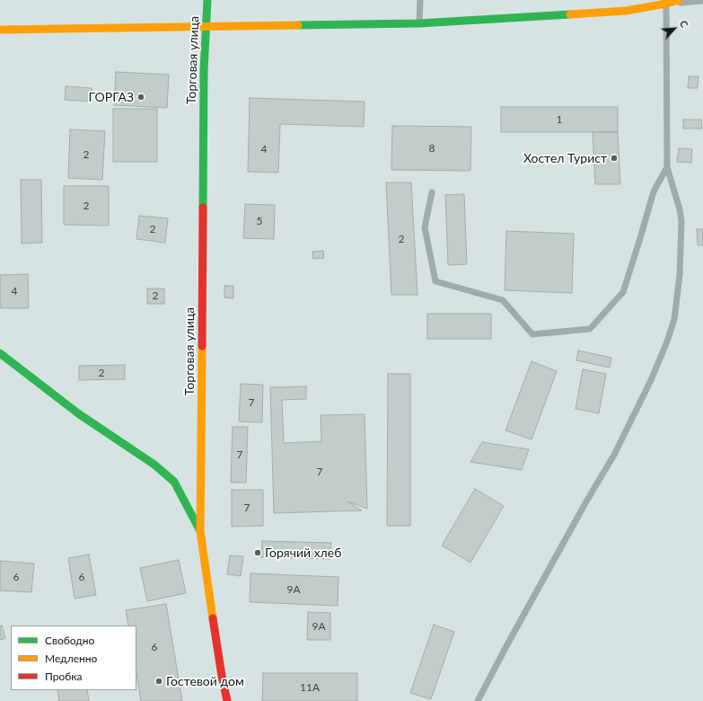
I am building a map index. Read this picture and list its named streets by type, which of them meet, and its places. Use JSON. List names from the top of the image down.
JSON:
{
  "streets": {
    "street": ["Торговая улица"]
  },
  "places": [
    "ГОРГАЗ",
    "Хостел Турист",
    "Горячий хлеб",
    "Гостевой дом"
  ],
  "house_numbers": [
    "1",
    "8",
    "4",
    "2",
    "2",
    "5",
    "2",
    "2",
    "4",
    "2",
    "2",
    "7",
    "7",
    "7",
    "7",
    "6",
    "6",
    "9А",
    "9А",
    "6",
    "11А"
  ],
  "legend": ["Свободно", "Медленно", "Пробка"],
  "north": "top right"
}
